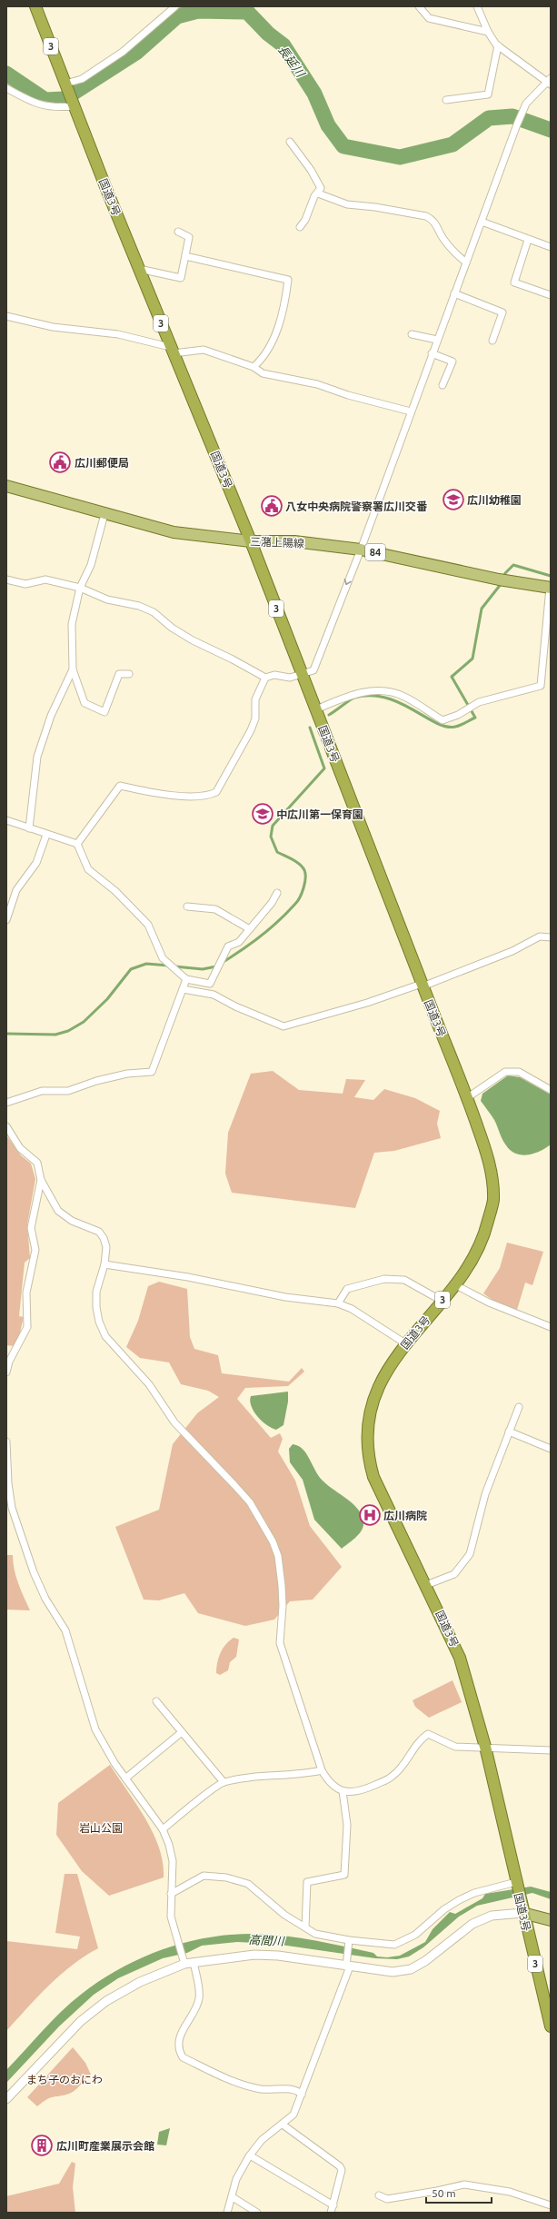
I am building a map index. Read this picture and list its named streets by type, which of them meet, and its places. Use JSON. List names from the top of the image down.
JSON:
{
  "streets": {
    "highway": ["3", "国道3号"],
    "main road": ["三潴上陽線", "84"]
  },
  "crossings": [
    ["国道3号", "三潴上陽線"]
  ],
  "water": ["長延川", "高間川"],
  "parks": ["岩山公園", "まち子のおにわ"],
  "places": {
    "public building": ["広川郵便局", "八女中央病院警察署広川交番"],
    "school or university": ["広川幼稚園", "中広川第一保育園"],
    "hospital": ["広川病院"],
    "building": ["広川町産業展示会館"]
  },
  "scale_bar": "50 m"
}
